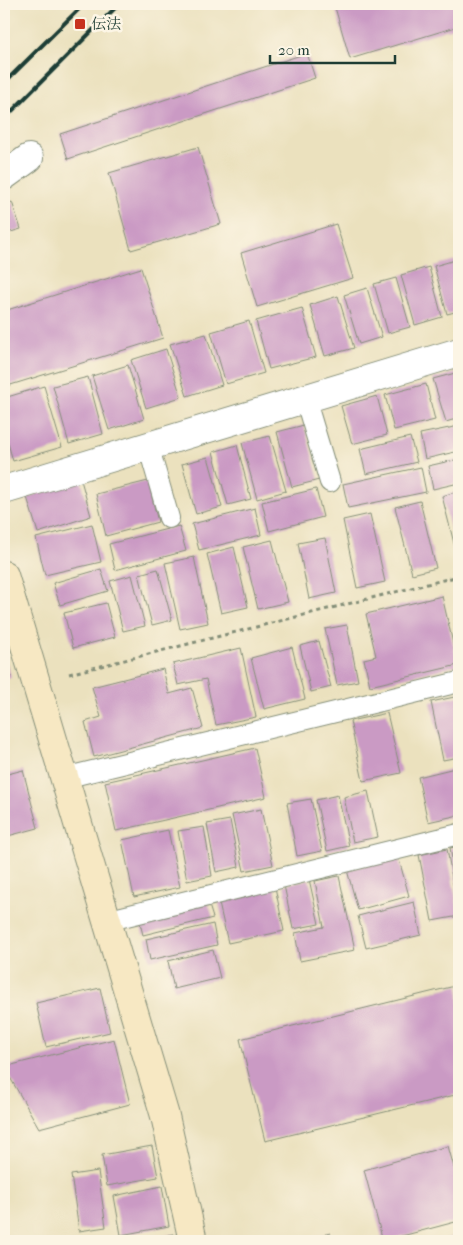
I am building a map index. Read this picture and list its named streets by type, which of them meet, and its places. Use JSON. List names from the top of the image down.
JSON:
{
  "places": {
    "transit": ["伝法"]
  },
  "scale_bar": "20 m"
}
